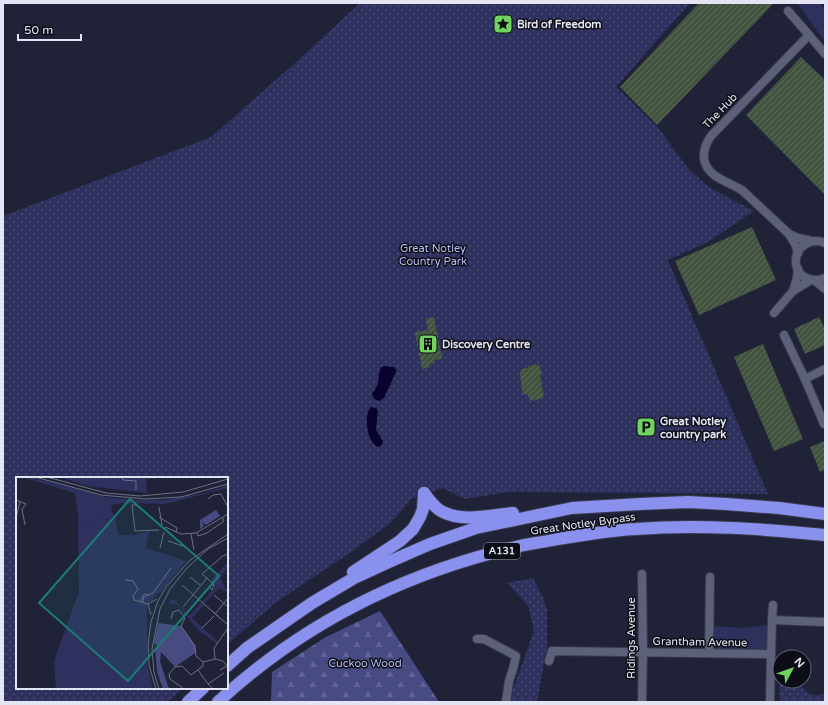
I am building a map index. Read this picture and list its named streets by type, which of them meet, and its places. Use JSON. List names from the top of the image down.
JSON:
{
  "streets": {
    "highway": ["Great Notley Bypass", "A131"],
    "street": ["The Hub", "Ridings Avenue", "Grantham Avenue"]
  },
  "crossings": [
    ["Ridings Avenue", "Grantham Avenue"]
  ],
  "parks": ["Great Notley Country Park", "Cuckoo Wood"],
  "places": {
    "place": ["Bird of Freedom"],
    "building": ["Discovery Centre"],
    "parking": ["Great Notley country park"]
  },
  "scale_bar": "50 m",
  "north": "top right"
}
